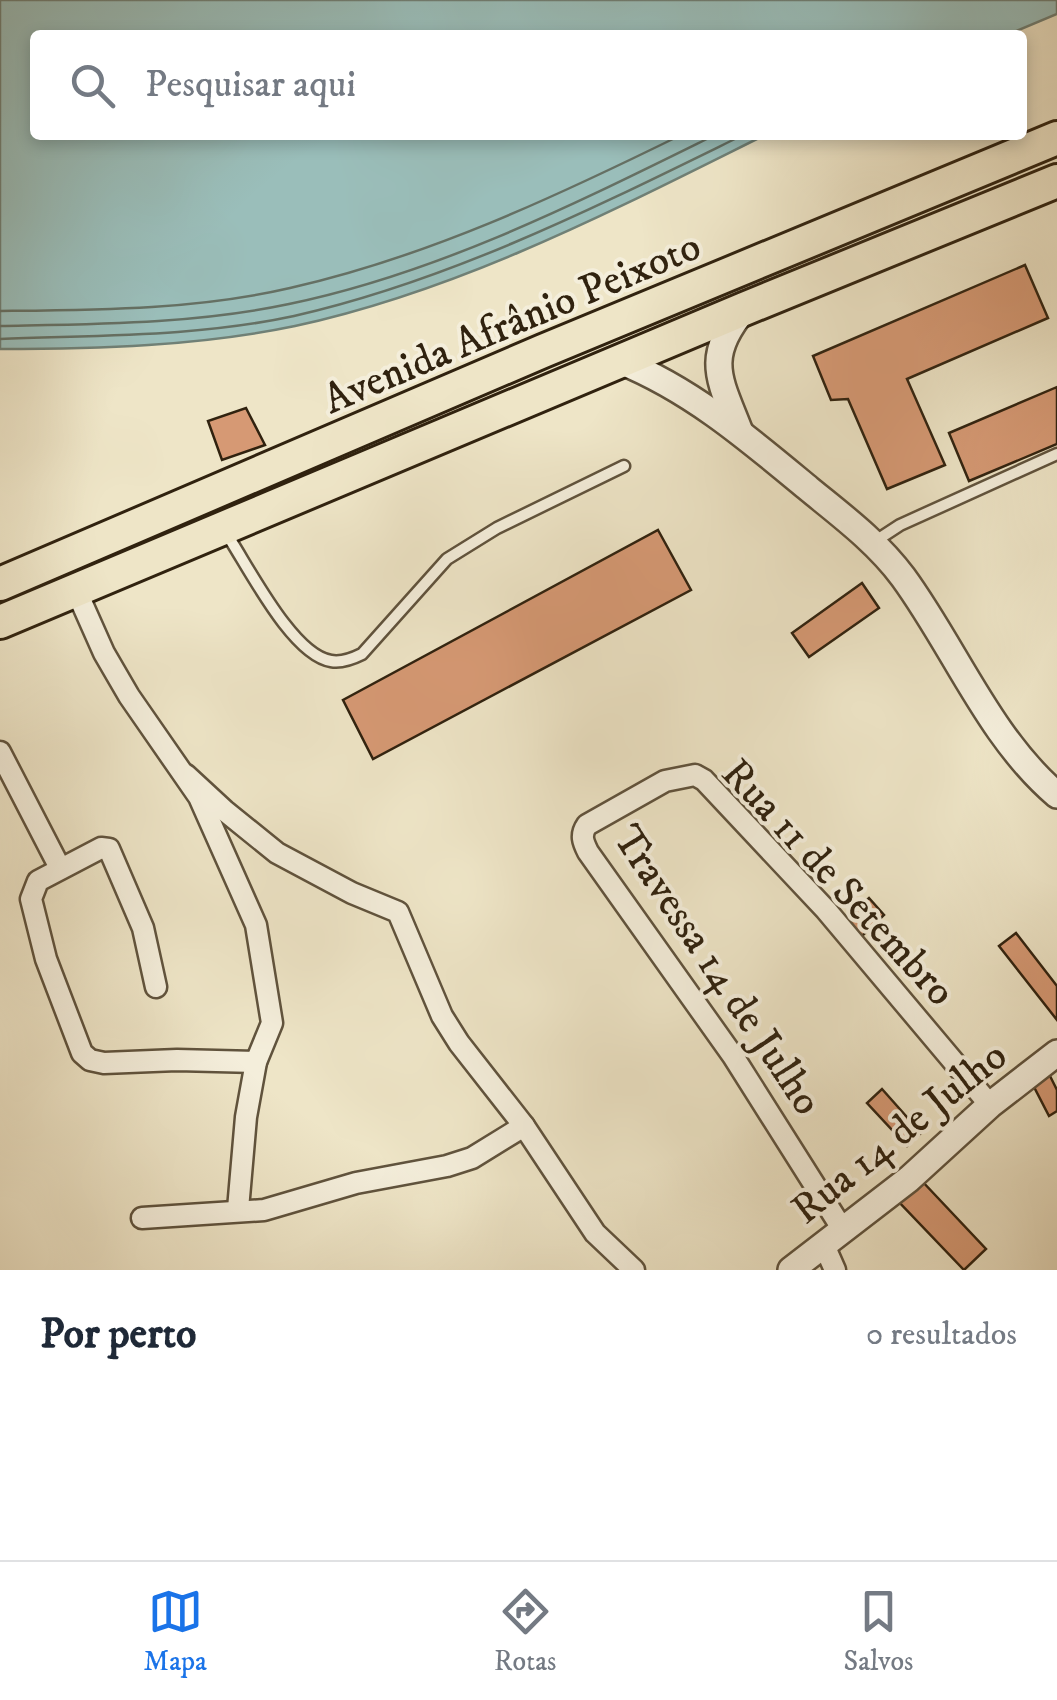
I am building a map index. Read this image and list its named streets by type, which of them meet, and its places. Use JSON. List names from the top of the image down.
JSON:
{
  "streets": {
    "main road": ["Avenida Afrânio Peixoto"],
    "street": ["Rua 11 de Setembro", "Travessa 14 de Julho", "Rua 14 de Julho"]
  },
  "crossings": [
    ["Rua 11 de Setembro", "Travessa 14 de Julho"],
    ["Rua 11 de Setembro", "Rua 14 de Julho"],
    ["Travessa 14 de Julho", "Rua 14 de Julho"]
  ],
  "page": {
    "search": "Pesquisar aqui",
    "heading": ["Por perto", "0 resultados"],
    "nav": ["Mapa", "Rotas", "Salvos"]
  }
}
